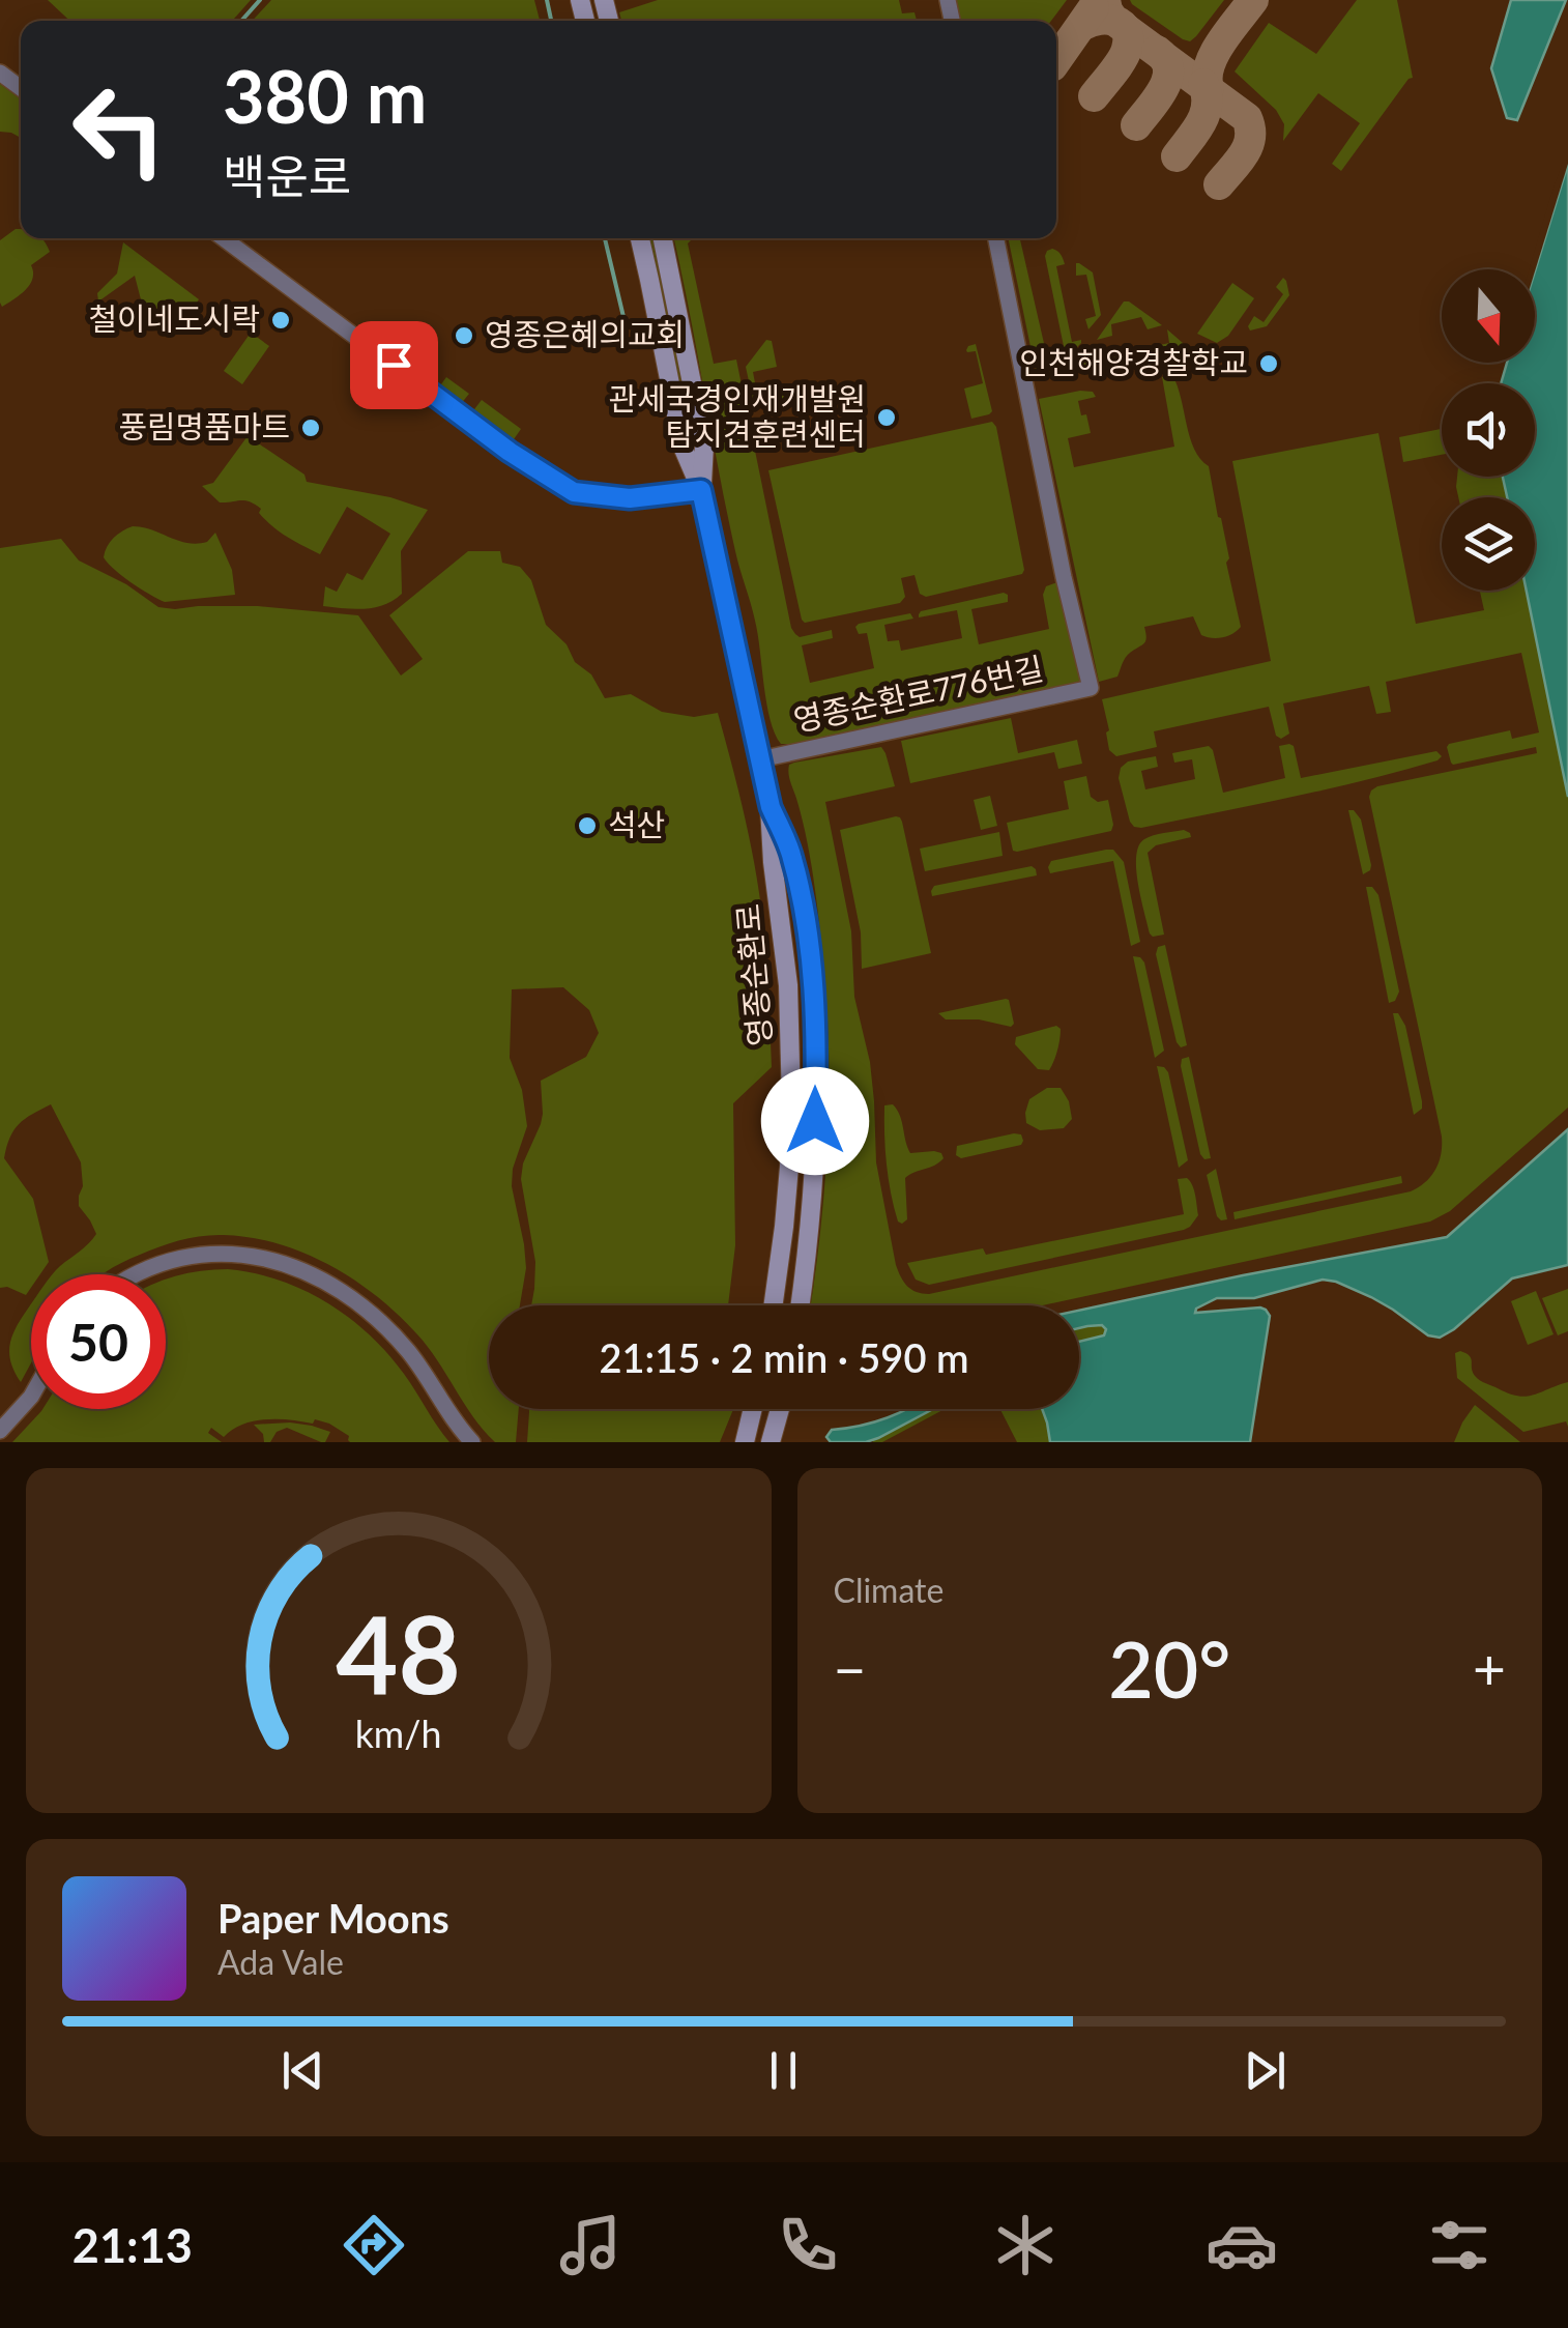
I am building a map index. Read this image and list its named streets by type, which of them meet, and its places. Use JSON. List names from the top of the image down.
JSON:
{
  "streets": {
    "main road": ["영종순환로"],
    "street": ["영종순환로776번길"]
  },
  "crossings": [
    ["영종순환로776번길", "영종순환로"]
  ],
  "places": [
    "철이네도시락",
    "영종은혜의교회",
    "인천해양경찰학교",
    "관세국경인재개발원 탐지견훈련센터",
    "풍림명품마트",
    "석산"
  ],
  "north": "bottom",
  "page": {
    "turn": ["380 m", "백운로"],
    "limit": "50",
    "trip": "21:15 · 2 min · 590 m",
    "tile": "Climate",
    "heat": ["−", "20°", "+"],
    "song": ["Paper Moons", "Ada Vale"],
    "tabs": "21:13",
    "gauge": ["48", "km/h"]
  }
}
